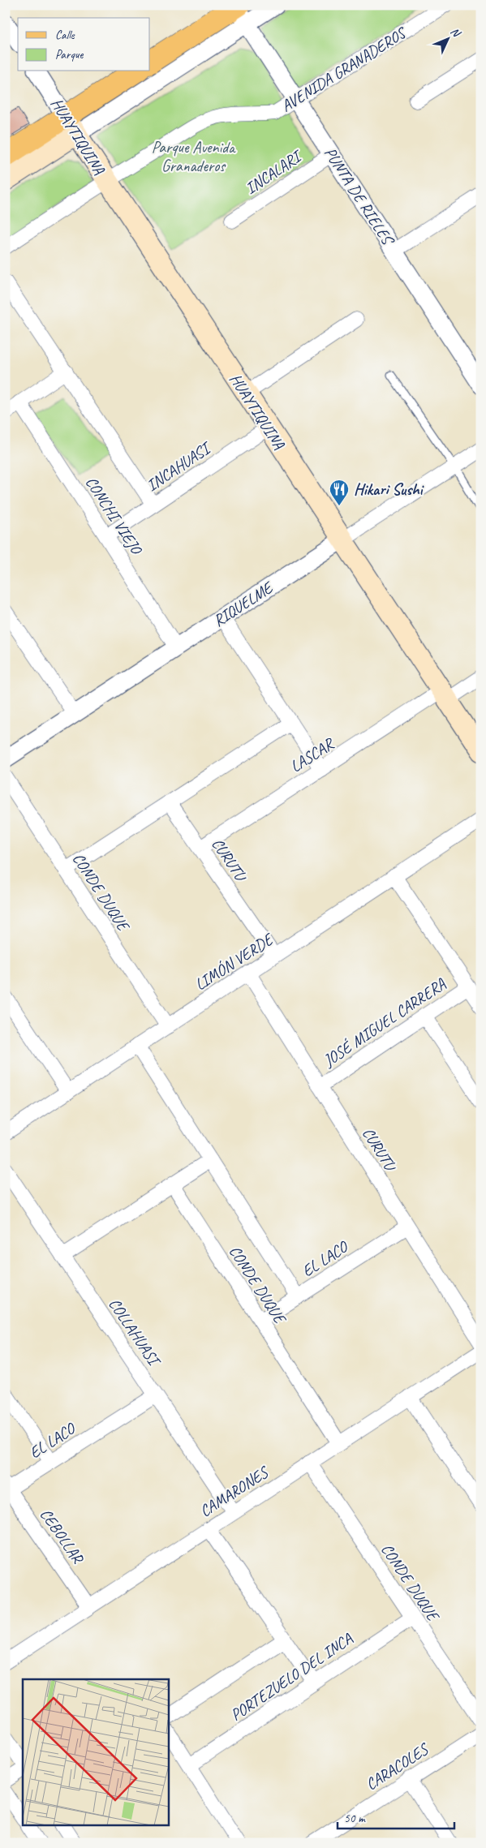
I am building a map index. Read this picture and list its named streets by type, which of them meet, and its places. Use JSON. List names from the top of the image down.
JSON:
{
  "streets": {
    "main road": ["HUAYTIQUINA"],
    "street": [
      "AVENIDA GRANADEROS",
      "INCALARI",
      "PUNTA DE RIELES",
      "INCAHUASI",
      "CONCHI VIEJO",
      "RIQUELME",
      "LASCAR",
      "CURUTU",
      "CONDE DUQUE",
      "LIMÓN VERDE",
      "JOSÉ MIGUEL CARRERA",
      "EL LACO",
      "COLLAHUASI",
      "CAMARONES",
      "CEBOLLAR",
      "PORTEZUELO DEL INCA",
      "CARACOLES"
    ]
  },
  "crossings": [
    ["AVENIDA GRANADEROS", "HUAYTIQUINA"],
    ["AVENIDA GRANADEROS", "PUNTA DE RIELES"],
    ["HUAYTIQUINA", "INCAHUASI"],
    ["HUAYTIQUINA", "RIQUELME"],
    ["HUAYTIQUINA", "LASCAR"],
    ["INCALARI", "PUNTA DE RIELES"],
    ["INCAHUASI", "CONCHI VIEJO"],
    ["CONCHI VIEJO", "RIQUELME"],
    ["LASCAR", "CURUTU"],
    ["CURUTU", "LIMÓN VERDE"],
    ["CURUTU", "JOSÉ MIGUEL CARRERA"],
    ["CURUTU", "EL LACO"],
    ["CONDE DUQUE", "LIMÓN VERDE"],
    ["CONDE DUQUE", "EL LACO"],
    ["CONDE DUQUE", "CAMARONES"],
    ["CONDE DUQUE", "PORTEZUELO DEL INCA"],
    ["EL LACO", "COLLAHUASI"],
    ["EL LACO", "CEBOLLAR"],
    ["COLLAHUASI", "CAMARONES"],
    ["CAMARONES", "CEBOLLAR"]
  ],
  "parks": ["Parque Avenida Granaderos"],
  "places": {
    "restaurant": ["Hikari Sushi"]
  },
  "legend": ["Calle", "Parque"],
  "scale_bar": "50 m",
  "north": "top right"
}
